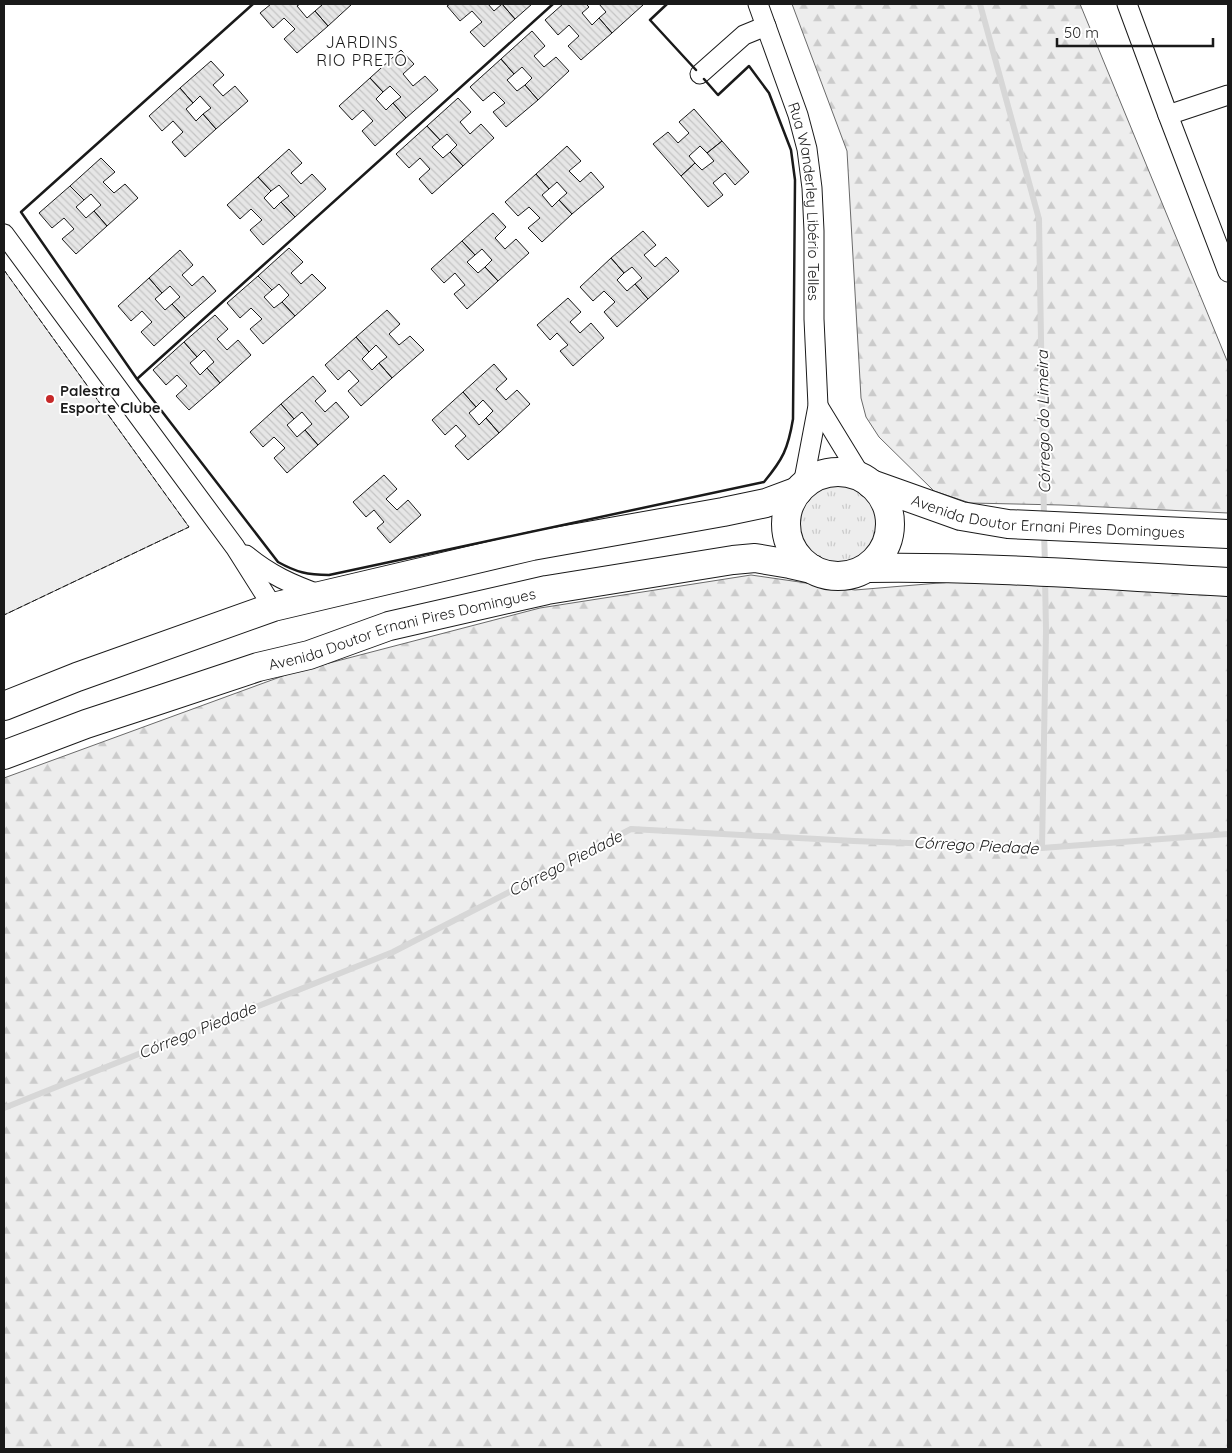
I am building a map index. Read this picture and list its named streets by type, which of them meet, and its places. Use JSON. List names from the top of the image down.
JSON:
{
  "streets": {
    "main road": ["Avenida Doutor Ernani Pires Domingues"],
    "street": ["Rua Wanderley Libério Telles"]
  },
  "crossings": [
    ["Rua Wanderley Libério Telles", "Avenida Doutor Ernani Pires Domingues"]
  ],
  "districts": ["JARDINS RIO PRETO"],
  "water": ["Córrego do Limeira", "Córrego Piedade"],
  "places": ["Palestra Esporte Clube"],
  "scale_bar": "50 m"
}
